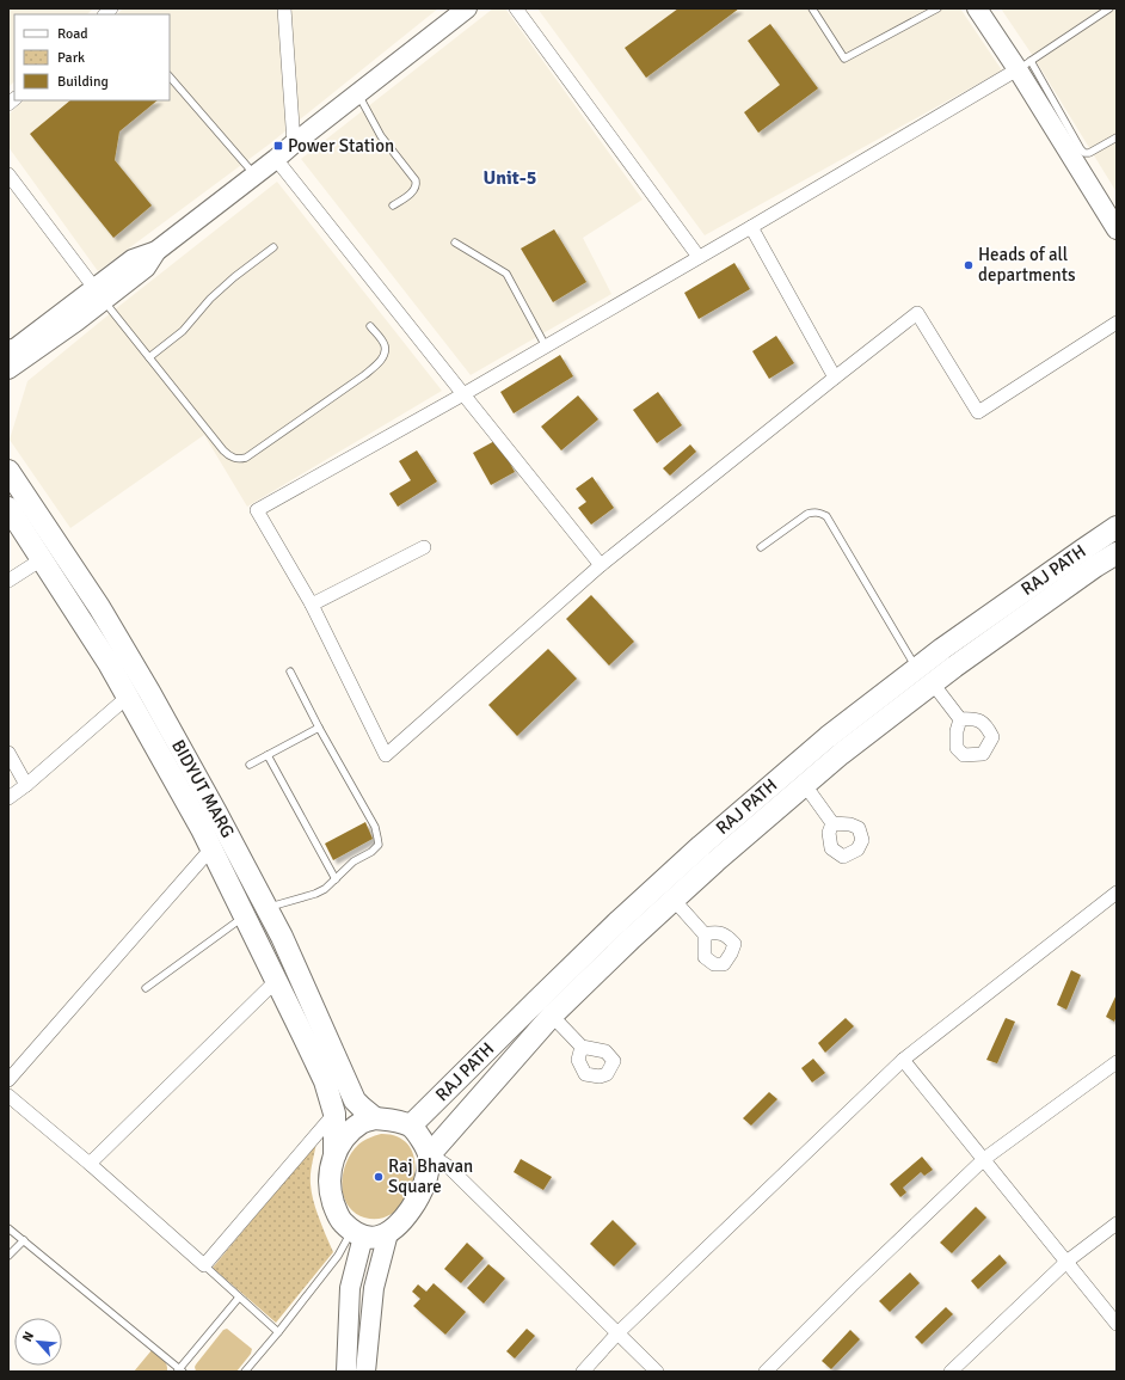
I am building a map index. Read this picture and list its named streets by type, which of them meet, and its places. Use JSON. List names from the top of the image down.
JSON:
{
  "streets": {
    "main road": ["RAJ PATH", "BIDYUT MARG"]
  },
  "crossings": [
    ["RAJ PATH", "BIDYUT MARG"]
  ],
  "districts": ["Unit-5"],
  "places": {
    "transit": ["Power Station"],
    "other": ["Heads of all departments", "Raj Bhavan Square"]
  },
  "legend": ["Road", "Park", "Building"],
  "north": "top left"
}
